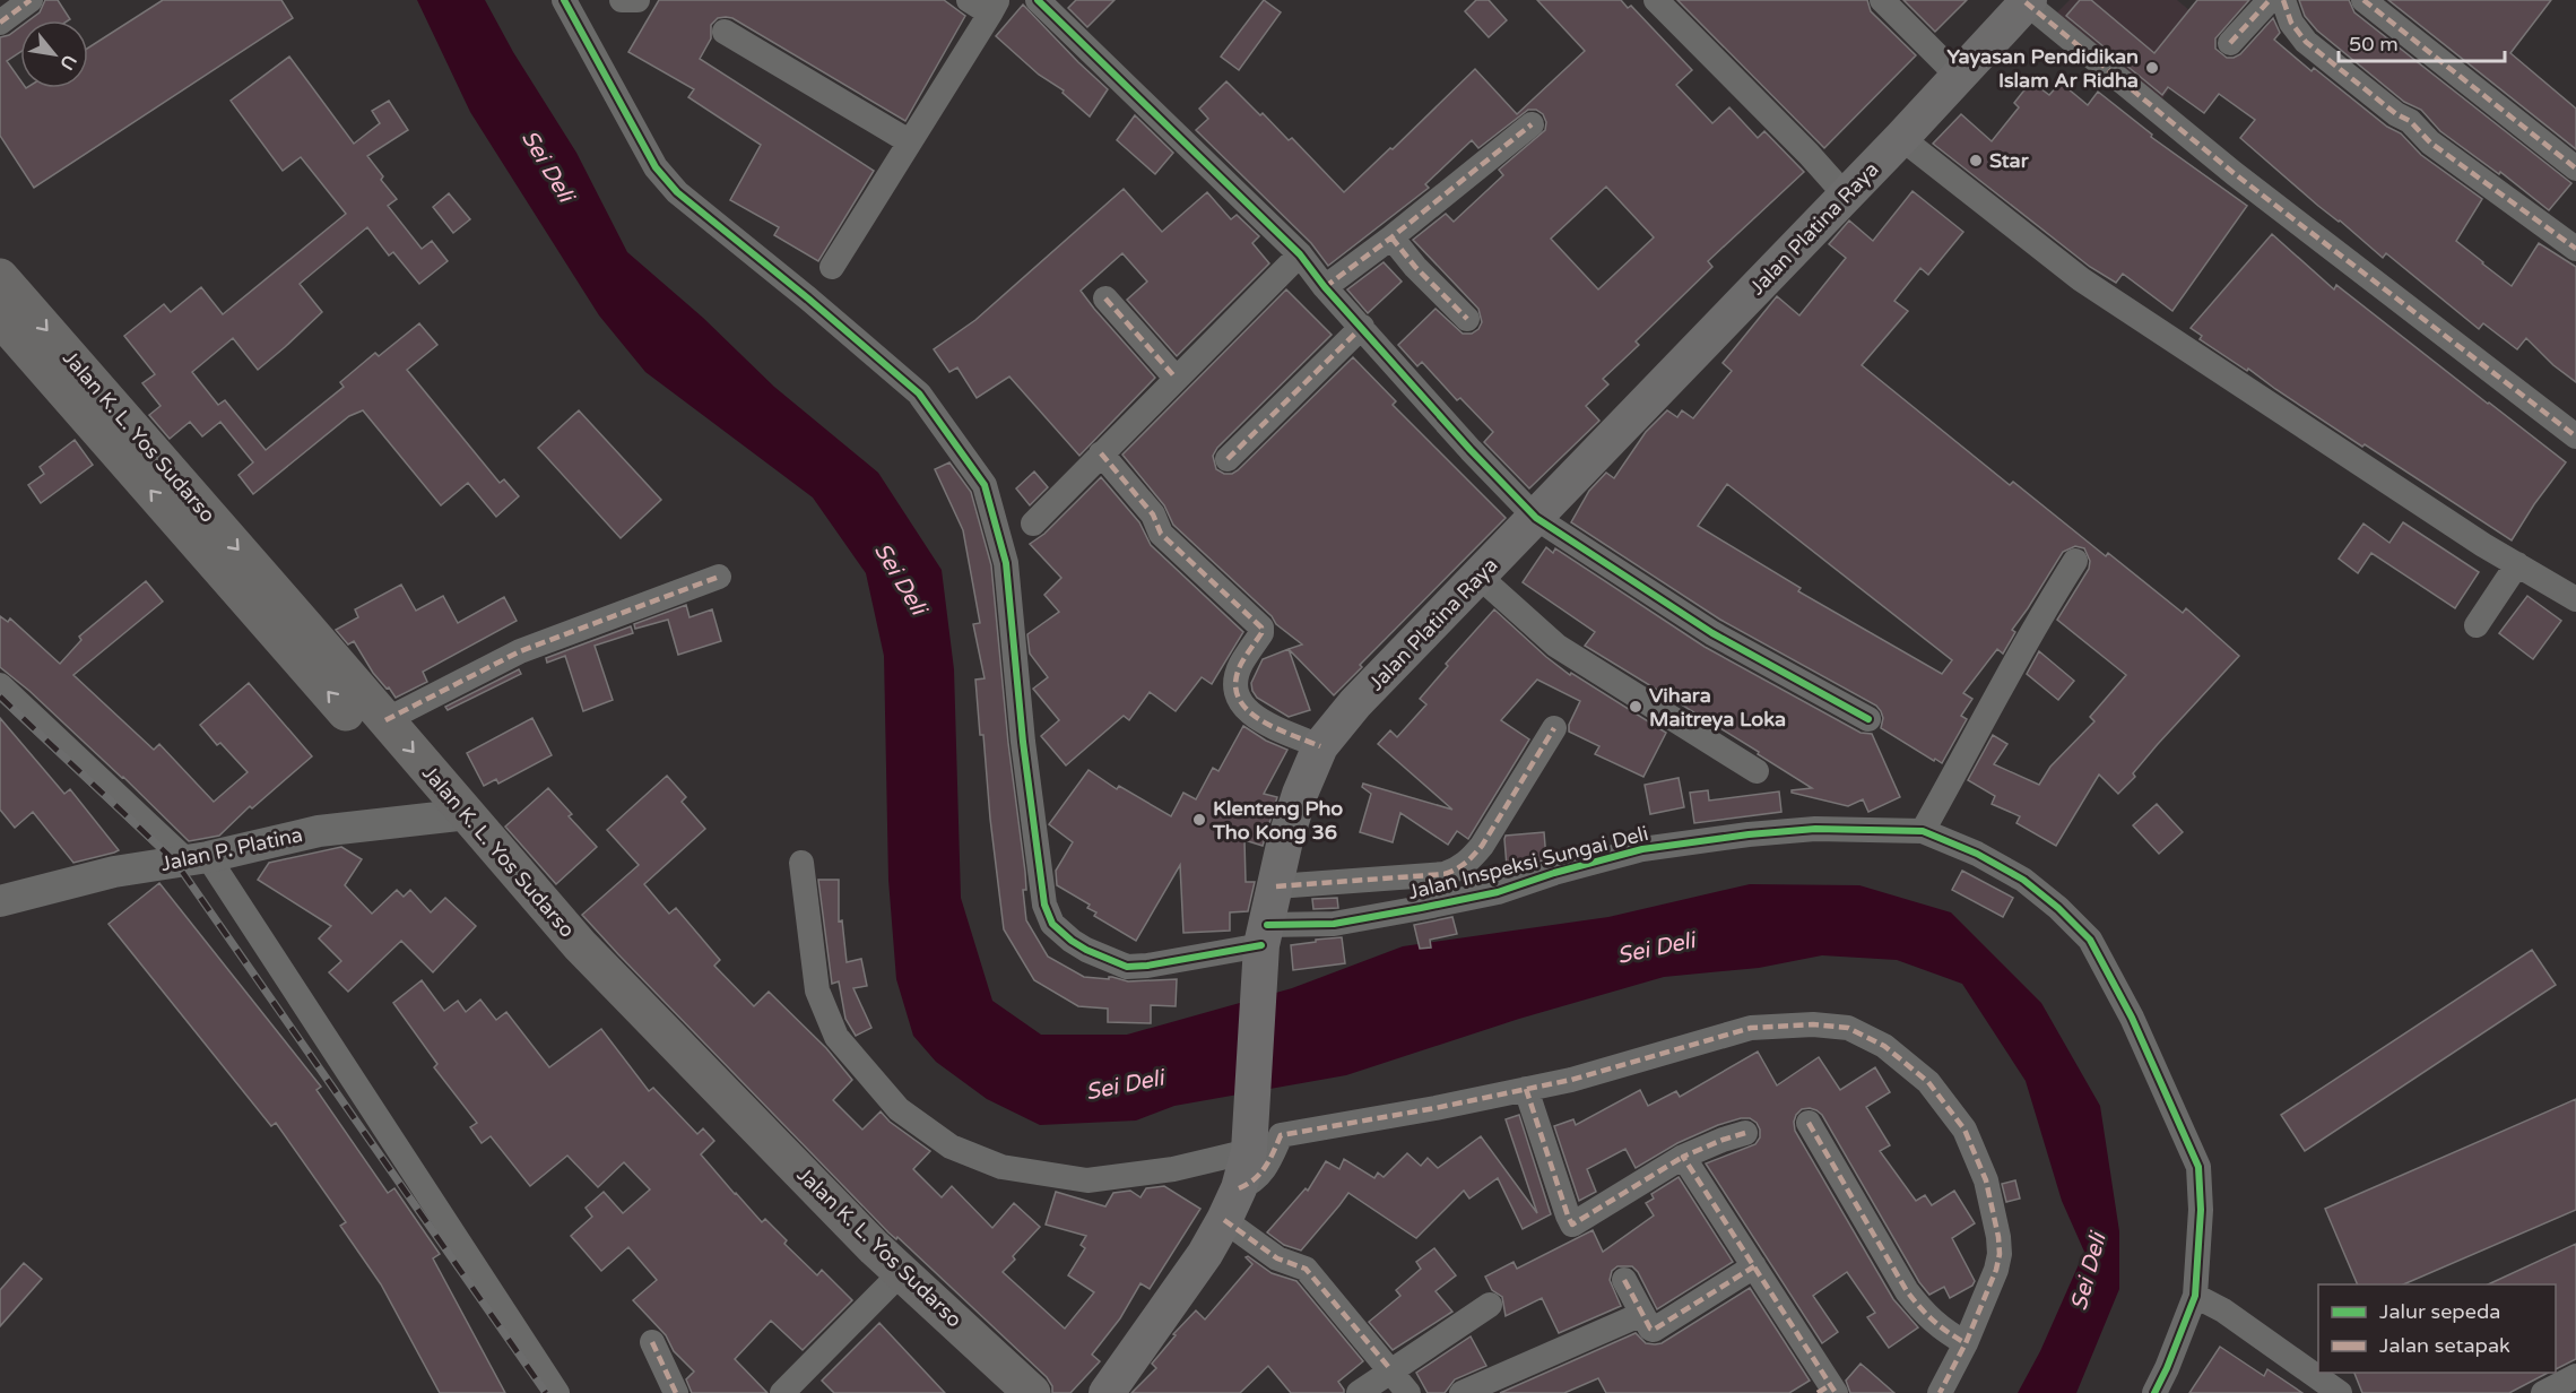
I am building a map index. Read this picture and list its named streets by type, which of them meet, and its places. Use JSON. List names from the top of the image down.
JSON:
{
  "streets": {
    "highway": ["Jalan K. L. Yos Sudarso"],
    "main road": ["Jalan Platina Raya"],
    "street": ["Jalan P. Platina", "Jalan Inspeksi Sungai Deli"]
  },
  "crossings": [
    ["Jalan Platina Raya", "Jalan Inspeksi Sungai Deli"],
    ["Jalan K. L. Yos Sudarso", "Jalan P. Platina"]
  ],
  "water": ["Sei Deli"],
  "places": [
    "Yayasan Pendidikan Islam Ar Ridha",
    "Star",
    "Vihara Maitreya Loka",
    "Klenteng Pho Tho Kong 36"
  ],
  "legend": ["Jalur sepeda", "Jalan setapak"],
  "scale_bar": "50 m",
  "north": "bottom right"
}
